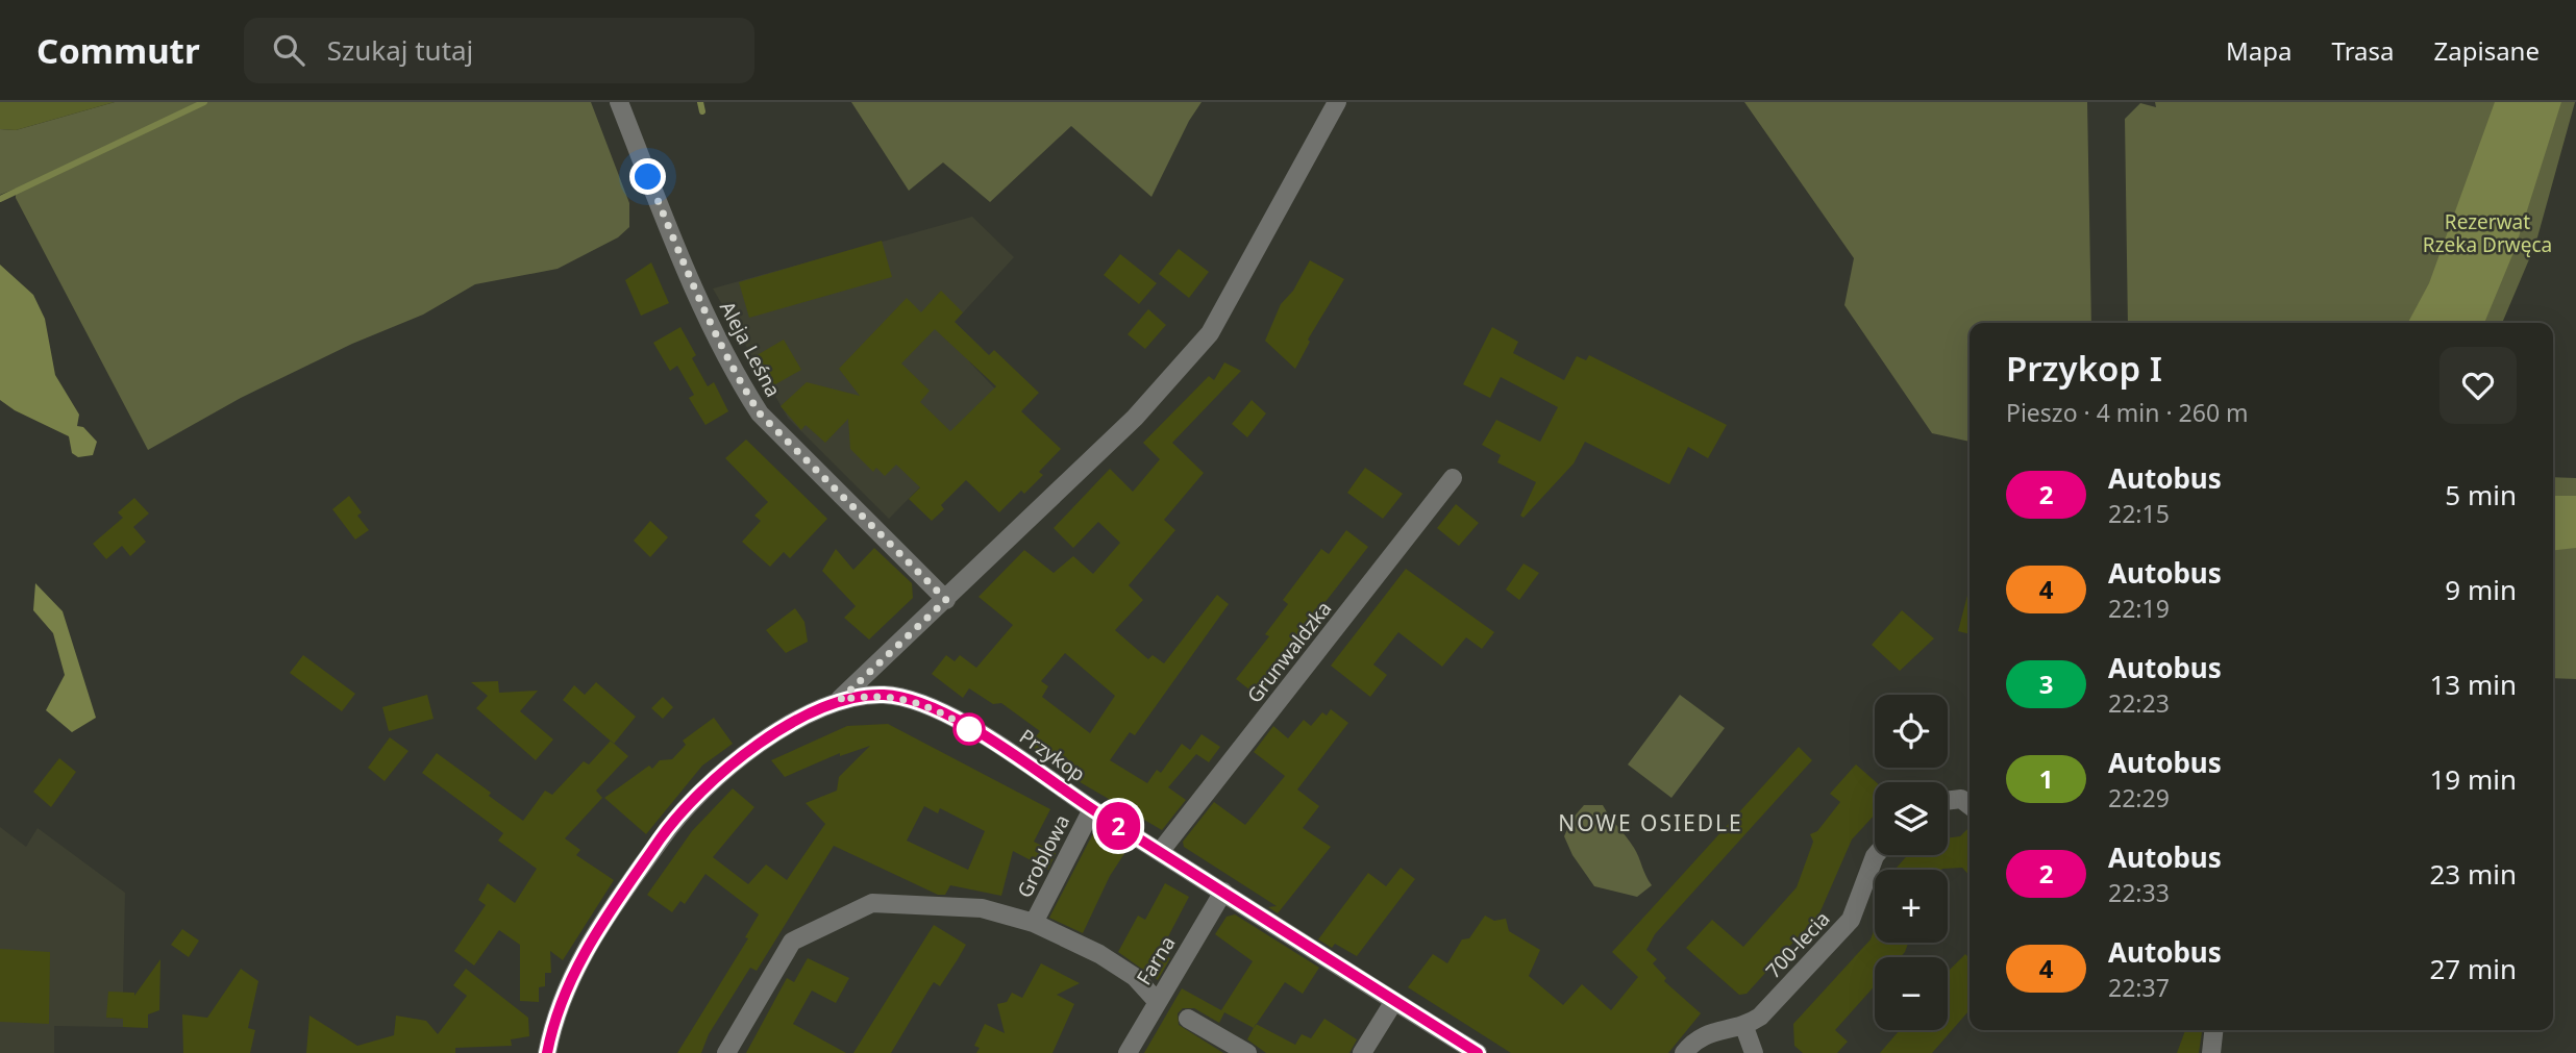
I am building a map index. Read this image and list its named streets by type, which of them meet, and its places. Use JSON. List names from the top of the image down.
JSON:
{
  "streets": {
    "street": [
      "Aleja Leśna",
      "Grunwaldzka",
      "Przykop",
      "Groblowa",
      "700-lecia",
      "Farna"
    ]
  },
  "crossings": [
    ["Grunwaldzka", "Przykop"],
    ["Przykop", "Groblowa"],
    ["Przykop", "Farna"]
  ],
  "districts": ["NOWE OSIEDLE"],
  "parks": ["Rezerwat Rzeka Drwęca"],
  "lines": ["bus line 2"],
  "page": {
    "header": "Commutr",
    "search": "Szukaj tutaj",
    "nav": ["Mapa", "Trasa", "Zapisane"],
    "on_map": "2",
    "heading": ["Przykop I", "Pieszo · 4 min · 260 m"],
    "list": [
      {
        "mark": "2",
        "name": "Autobus",
        "note": "22:15",
        "value": "5 min"
      },
      {
        "mark": "4",
        "name": "Autobus",
        "note": "22:19",
        "value": "9 min"
      },
      {
        "mark": "3",
        "name": "Autobus",
        "note": "22:23",
        "value": "13 min"
      },
      {
        "mark": "1",
        "name": "Autobus",
        "note": "22:29",
        "value": "19 min"
      },
      {
        "mark": "2",
        "name": "Autobus",
        "note": "22:33",
        "value": "23 min"
      },
      {
        "mark": "4",
        "name": "Autobus",
        "note": "22:37",
        "value": "27 min"
      }
    ],
    "map_buttons": ["+", "−"]
  }
}
